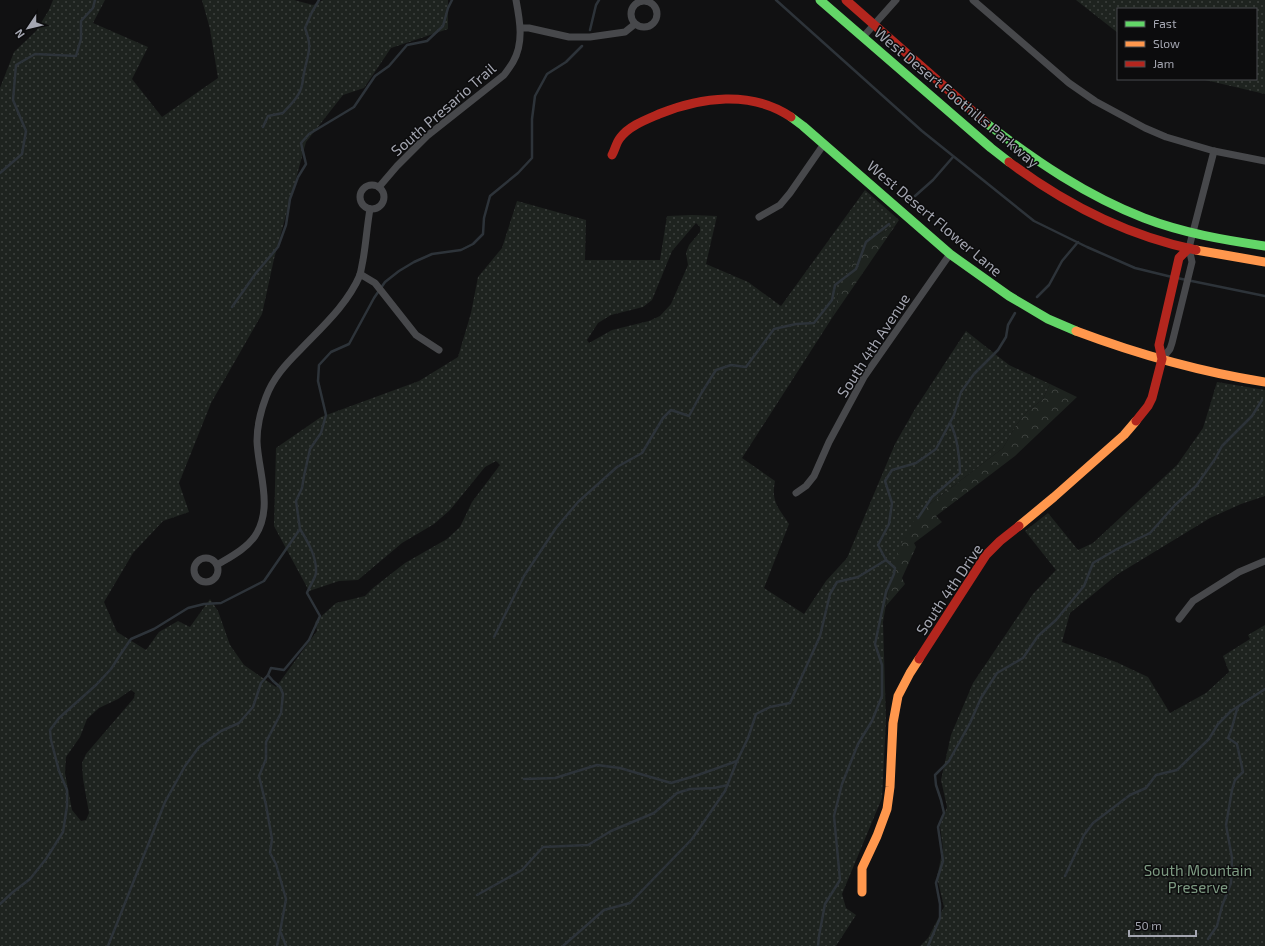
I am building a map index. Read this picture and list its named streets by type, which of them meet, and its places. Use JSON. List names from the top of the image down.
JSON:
{
  "streets": {
    "street": [
      "West Desert Foothills Parkway",
      "South Presario Trail",
      "West Desert Flower Lane",
      "South 4th Avenue",
      "South 4th Drive"
    ]
  },
  "crossings": [
    ["West Desert Foothills Parkway", "South 4th Drive"],
    ["West Desert Flower Lane", "South 4th Avenue"],
    ["West Desert Flower Lane", "South 4th Drive"]
  ],
  "parks": ["South Mountain Preserve"],
  "legend": ["Fast", "Slow", "Jam"],
  "scale_bar": "50 m",
  "north": "bottom left"
}
